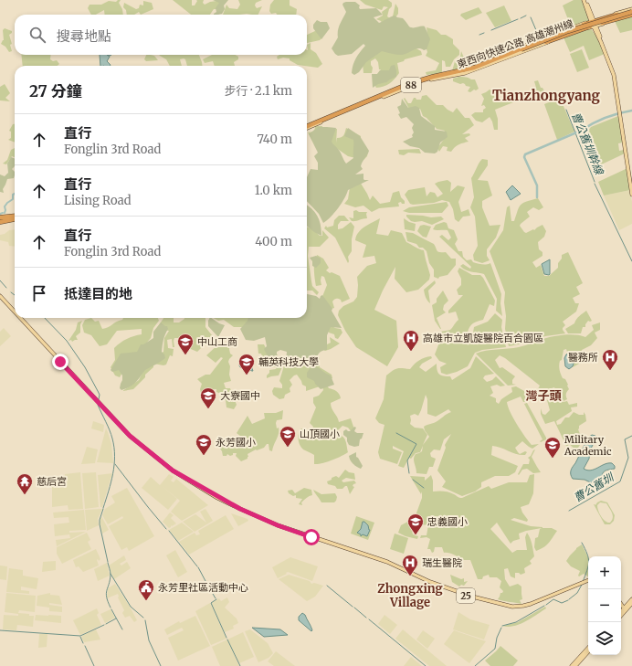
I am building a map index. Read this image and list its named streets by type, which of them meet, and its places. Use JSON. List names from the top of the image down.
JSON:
{
  "streets": {
    "highway": ["東西向快速公路 高雄潮州線", "88"],
    "main road": ["25"]
  },
  "districts": ["Tianzhongyang", "灣子頭", "Zhongxing Village"],
  "water": ["曹公舊圳幹線", "曹公舊圳"],
  "places": {
    "hospital": ["高雄市立凱旋醫院百合園區", "醫務所", "瑞生醫院"],
    "school or university": [
      "中山工商",
      "輔英科技大學",
      "大寮國中",
      "山頂國小",
      "永芳國小",
      "Military Academic",
      "忠義國小"
    ],
    "temple": ["慈后宮"],
    "public building": ["永芳里社區活動中心"]
  },
  "page": {
    "search": "搜尋地點",
    "heading": ["27 分鐘", "步行 · 2.1 km"],
    "list": [
      ["直行", "Fonglin 3rd Road", "740 m"],
      ["直行", "Lising Road", "1.0 km"],
      ["直行", "Fonglin 3rd Road", "400 m"],
      "抵達目的地"
    ],
    "map_buttons": ["+", "−"]
  }
}
